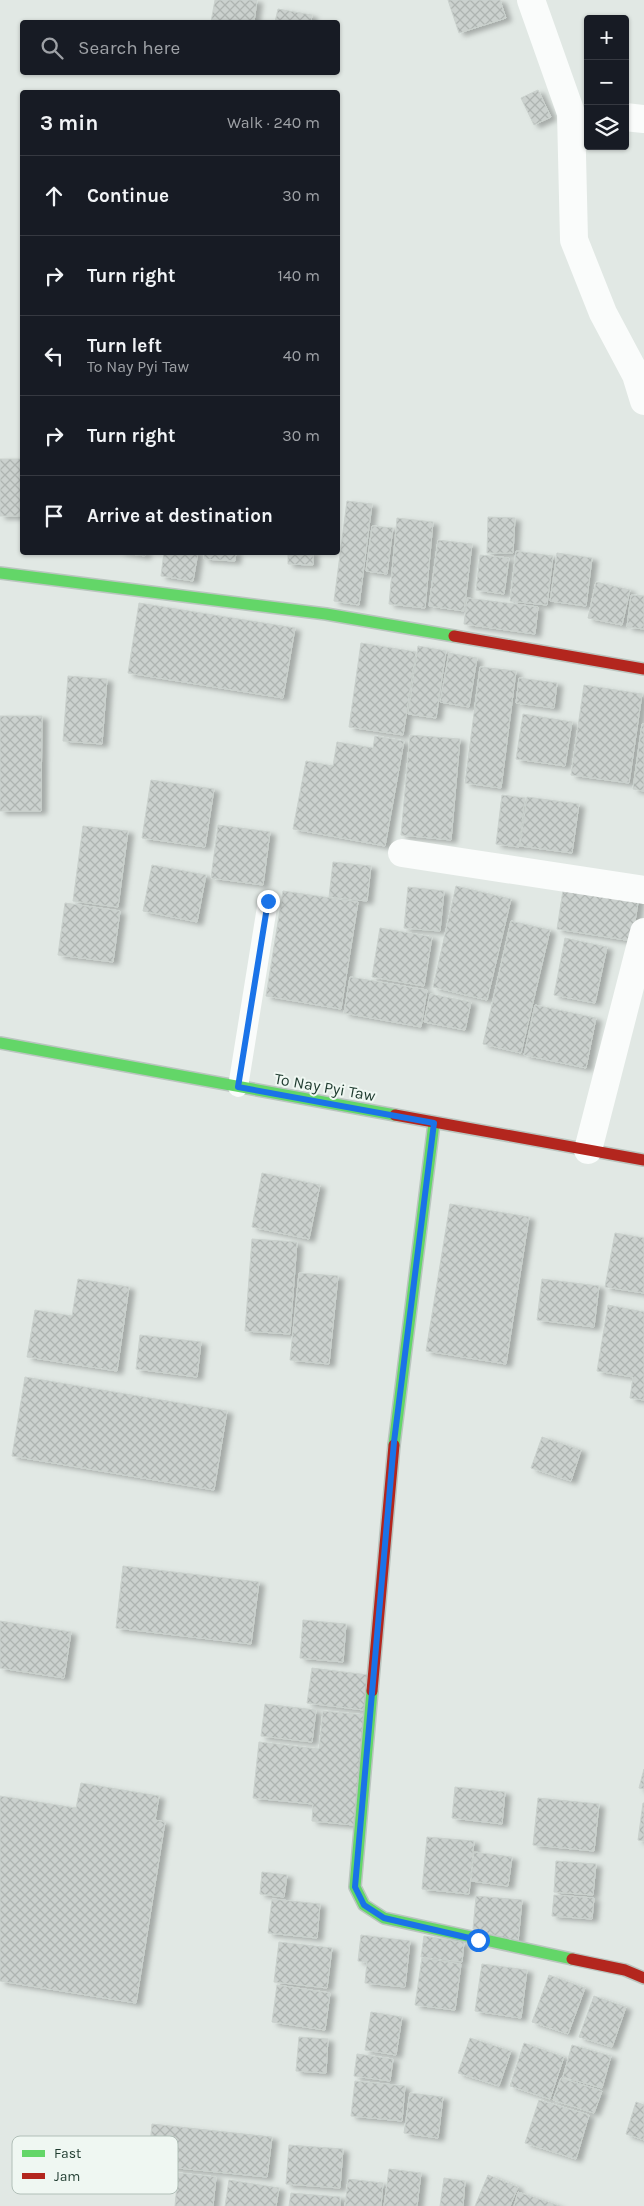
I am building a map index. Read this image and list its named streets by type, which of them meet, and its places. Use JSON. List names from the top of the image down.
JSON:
{
  "streets": {
    "street": ["To Nay Pyi Taw"]
  },
  "legend": ["Fast", "Jam"],
  "page": {
    "map_buttons": ["+", "−"],
    "search": "Search here",
    "heading": ["3 min", "Walk · 240 m"],
    "list": [
      ["Continue", "30 m"],
      ["Turn right", "140 m"],
      ["Turn left", "To Nay Pyi Taw", "40 m"],
      ["Turn right", "30 m"],
      "Arrive at destination"
    ]
  }
}
